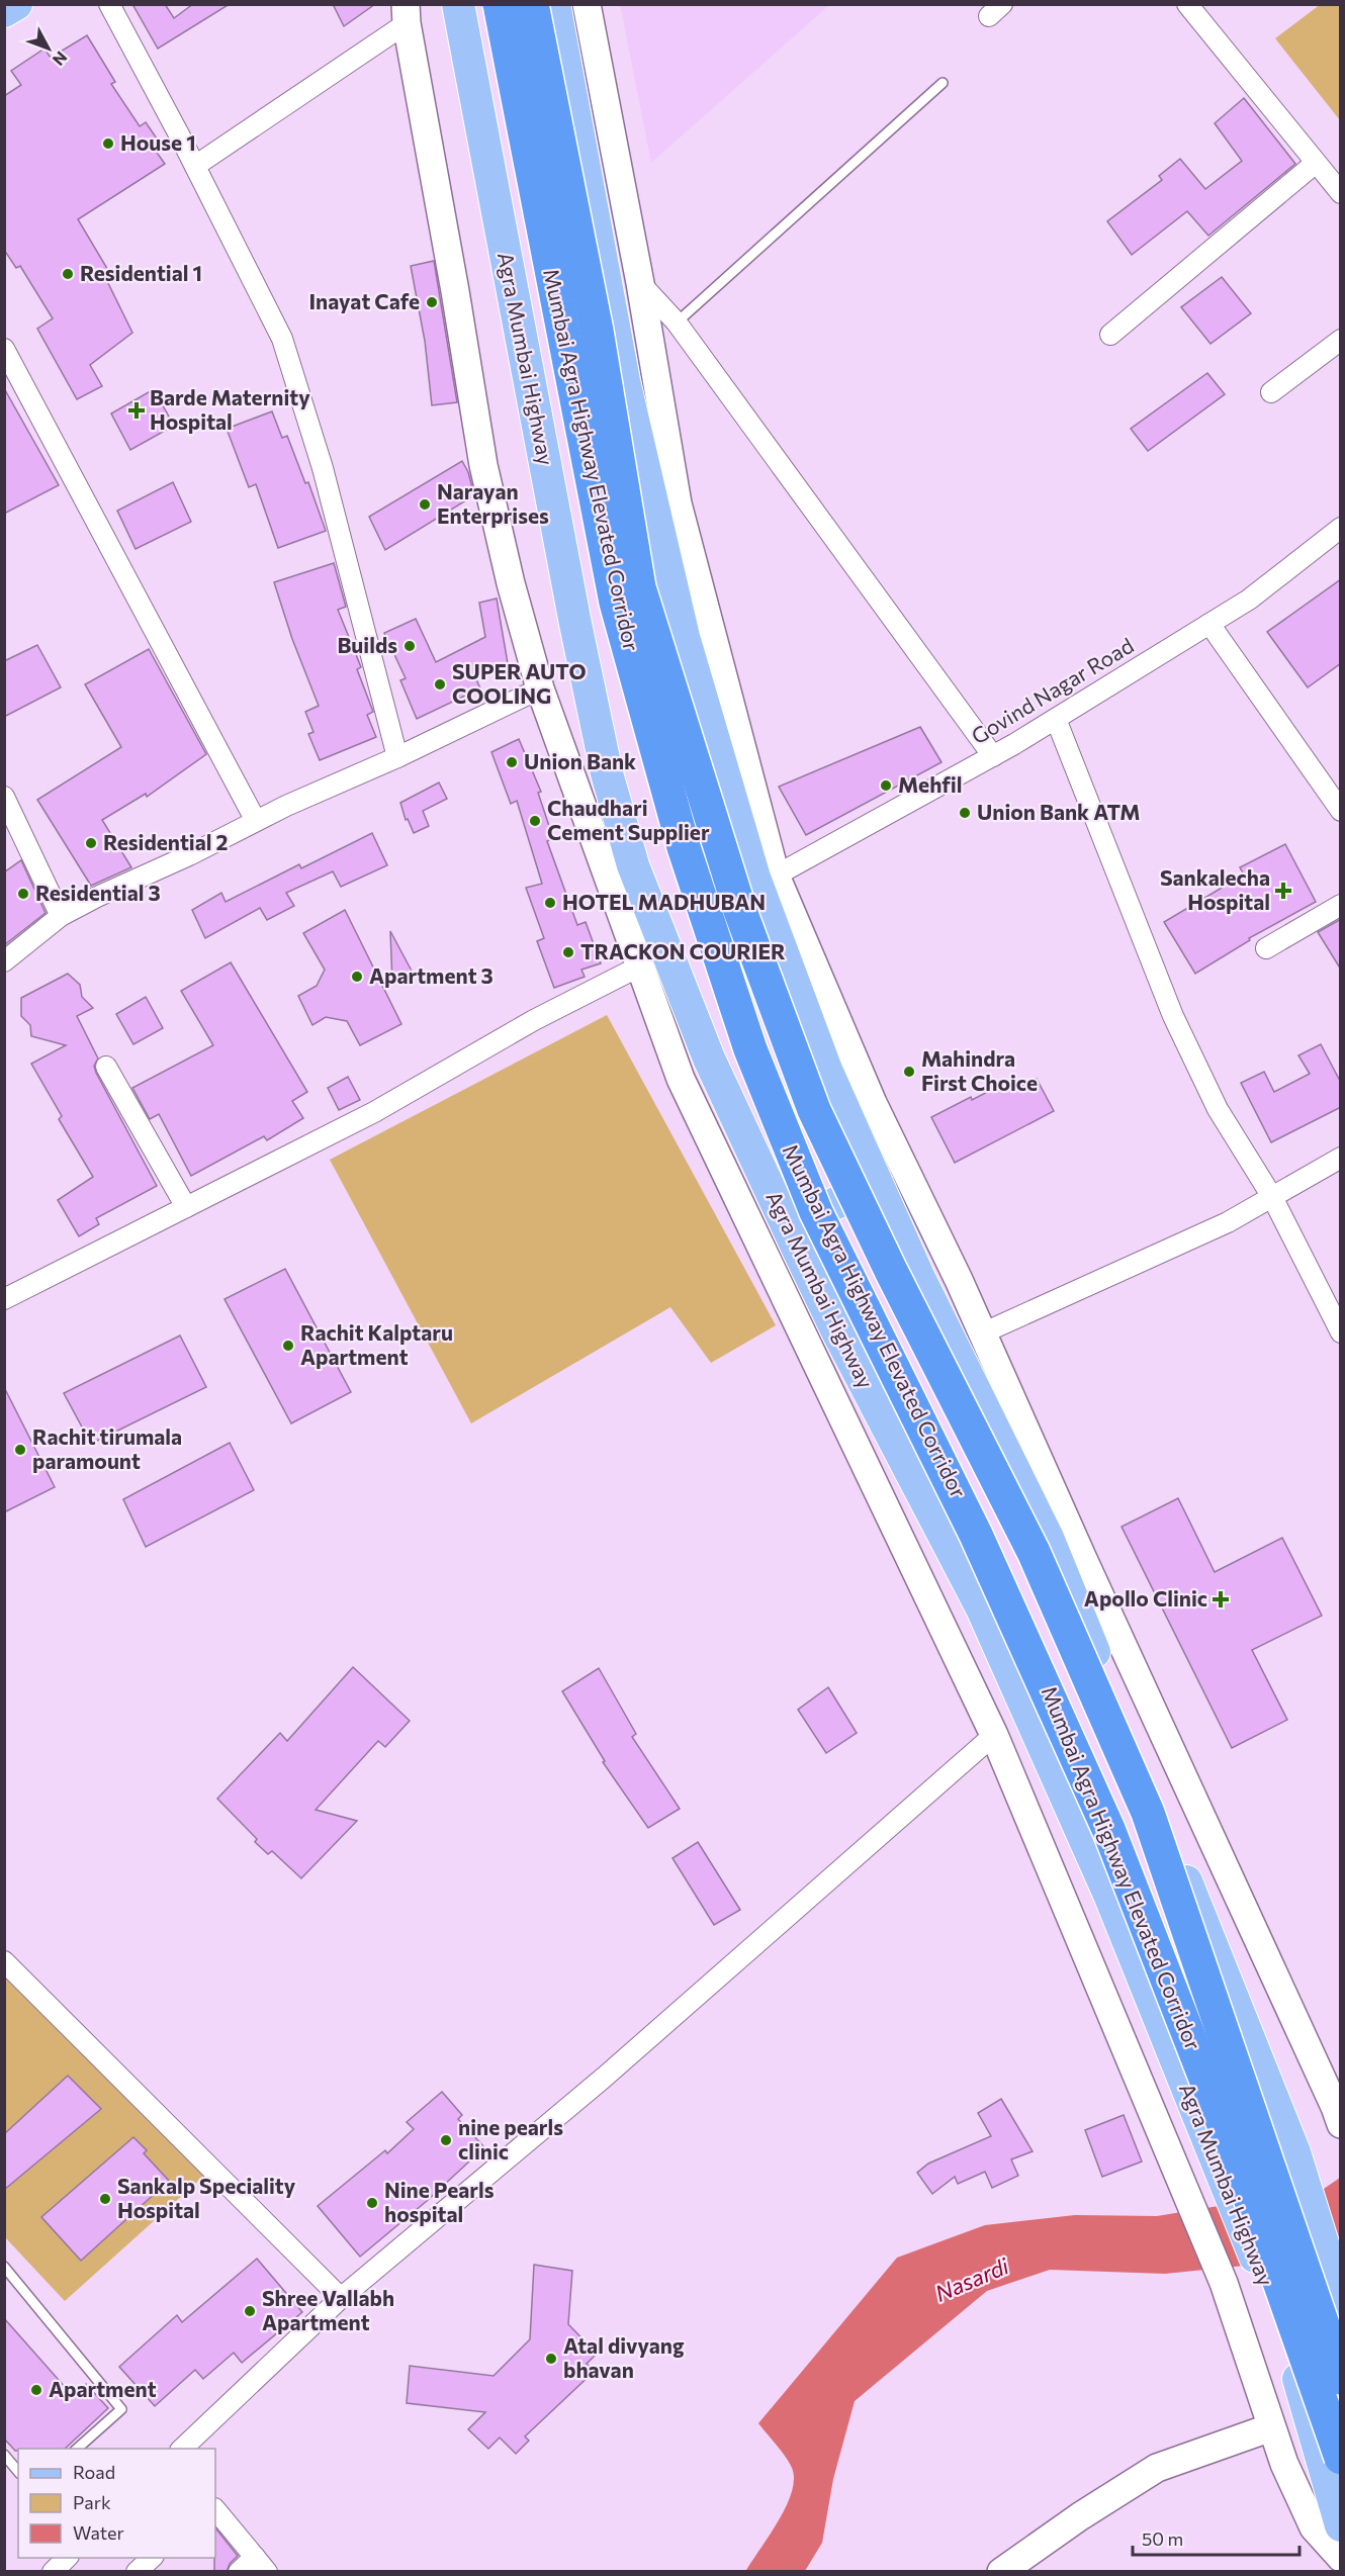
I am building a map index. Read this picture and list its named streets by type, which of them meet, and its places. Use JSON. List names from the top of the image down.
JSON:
{
  "streets": {
    "highway": ["Mumbai Agra Highway Elevated Corridor"],
    "main road": ["Agra Mumbai Highway"],
    "street": ["Govind Nagar Road"]
  },
  "water": ["Nasardi"],
  "places": {
    "other": [
      "House 1",
      "Residential 1",
      "Inayat Cafe",
      "Narayan Enterprises",
      "Builds",
      "SUPER AUTO COOLING",
      "Union Bank",
      "Mehfil",
      "Union Bank ATM",
      "Chaudhari Cement Supplier",
      "Residential 2",
      "Residential 3",
      "HOTEL MADHUBAN",
      "TRACKON COURIER",
      "Apartment 3",
      "Mahindra First Choice",
      "Rachit Kalptaru Apartment",
      "Rachit tirumala paramount",
      "nine pearls clinic",
      "Sankalp Speciality Hospital",
      "Nine Pearls hospital",
      "Shree Vallabh Apartment",
      "Atal divyang bhavan",
      "Apartment"
    ],
    "health": ["Barde Maternity Hospital", "Sankalecha Hospital", "Apollo Clinic"]
  },
  "legend": ["Road", "Park", "Water"],
  "scale_bar": "50 m",
  "north": "bottom right"
}
